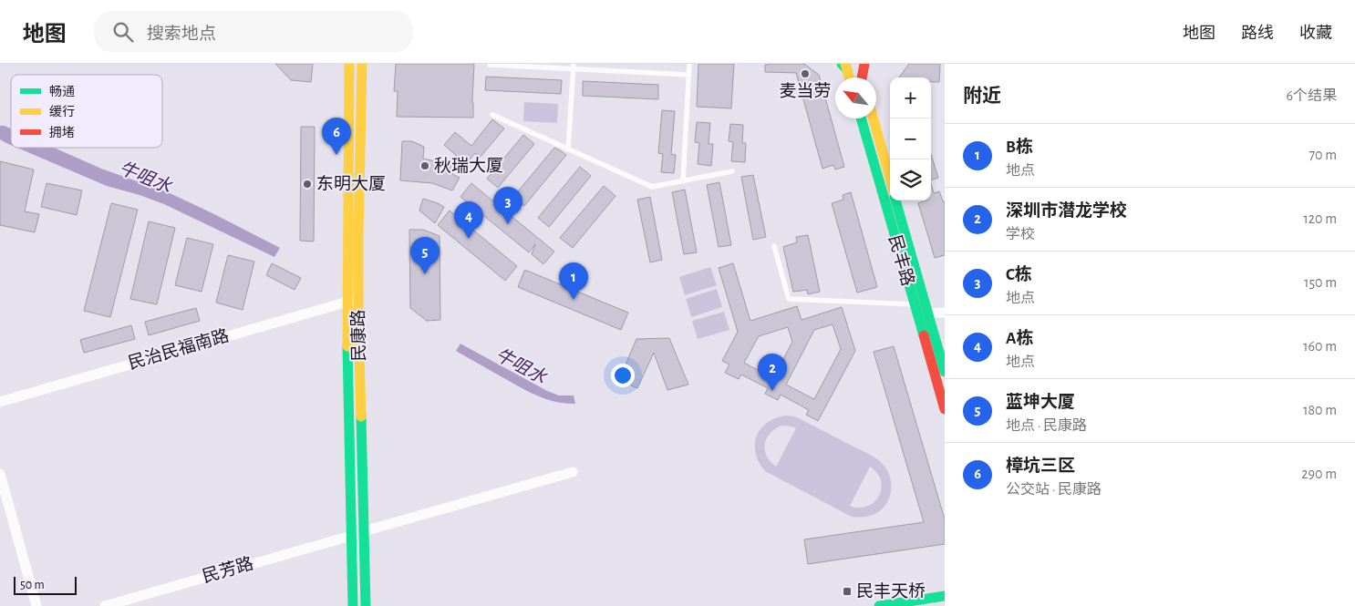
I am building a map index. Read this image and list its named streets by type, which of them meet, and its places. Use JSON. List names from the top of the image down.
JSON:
{
  "streets": {
    "main road": ["民丰路", "民康路"],
    "street": ["民治民福南路", "民芳路"]
  },
  "crossings": [
    ["民康路", "民治民福南路"],
    ["民康路", "民芳路"]
  ],
  "water": ["牛咀水"],
  "places": {
    "other": ["麦当劳", "秋瑞大厦", "东明大厦"],
    "transit": ["民丰天桥"]
  },
  "legend": ["畅通", "缓行", "拥堵"],
  "scale_bar": "50 m",
  "north": "top left",
  "page": {
    "header": "地图",
    "search": "搜索地点",
    "nav": ["地图", "路线", "收藏"],
    "heading": ["附近", "6个结果"],
    "map_buttons": ["+", "−"],
    "pins": [
      "6",
      "3",
      "4",
      "5",
      "1",
      "2"
    ],
    "list": [
      {
        "mark": "1",
        "name": "B栋",
        "note": "地点",
        "value": "70 m"
      },
      {
        "mark": "2",
        "name": "深圳市潜龙学校",
        "note": "学校",
        "value": "120 m"
      },
      {
        "mark": "3",
        "name": "C栋",
        "note": "地点",
        "value": "150 m"
      },
      {
        "mark": "4",
        "name": "A栋",
        "note": "地点",
        "value": "160 m"
      },
      {
        "mark": "5",
        "name": "蓝坤大厦",
        "note": "地点 · 民康路",
        "value": "180 m"
      },
      {
        "mark": "6",
        "name": "樟坑三区",
        "note": "公交站 · 民康路",
        "value": "290 m"
      }
    ],
    "scale": "50 m"
  }
}
